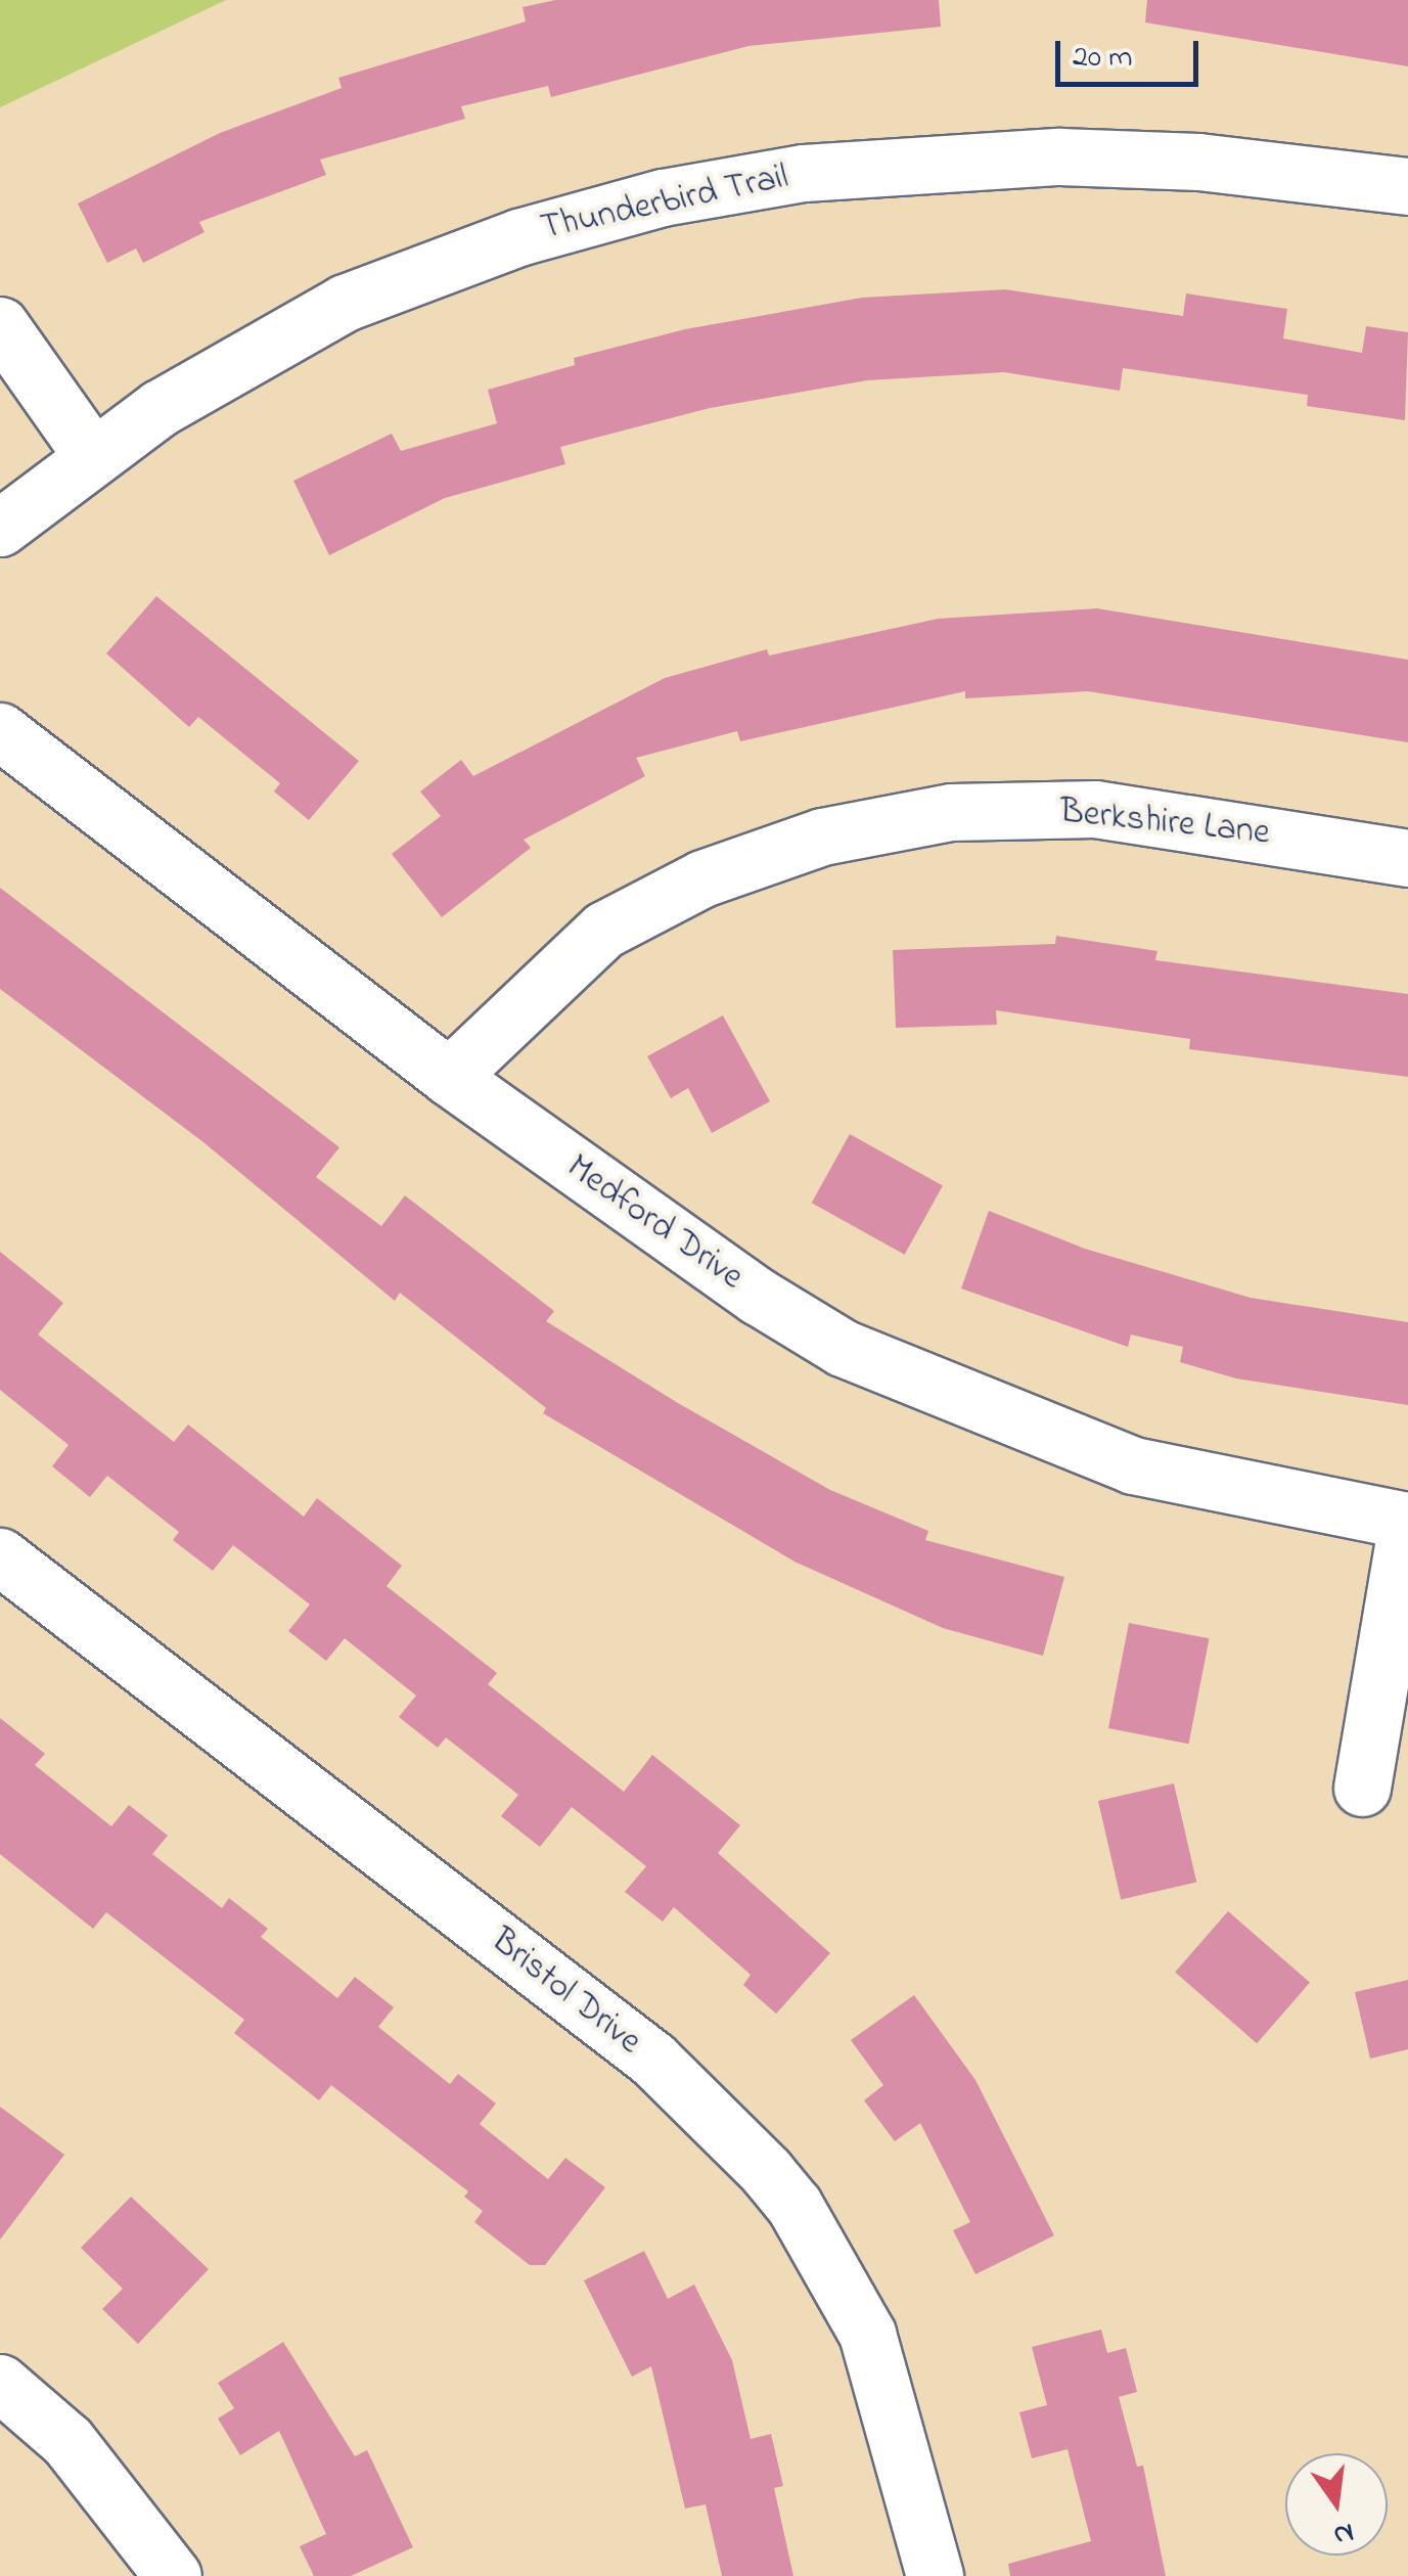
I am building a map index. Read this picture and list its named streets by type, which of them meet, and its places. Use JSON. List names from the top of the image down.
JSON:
{
  "streets": {
    "street": [
      "Thunderbird Trail",
      "Berkshire Lane",
      "Medford Drive",
      "Bristol Drive"
    ]
  },
  "crossings": [
    ["Berkshire Lane", "Medford Drive"]
  ],
  "scale_bar": "20 m",
  "north": "bottom"
}
